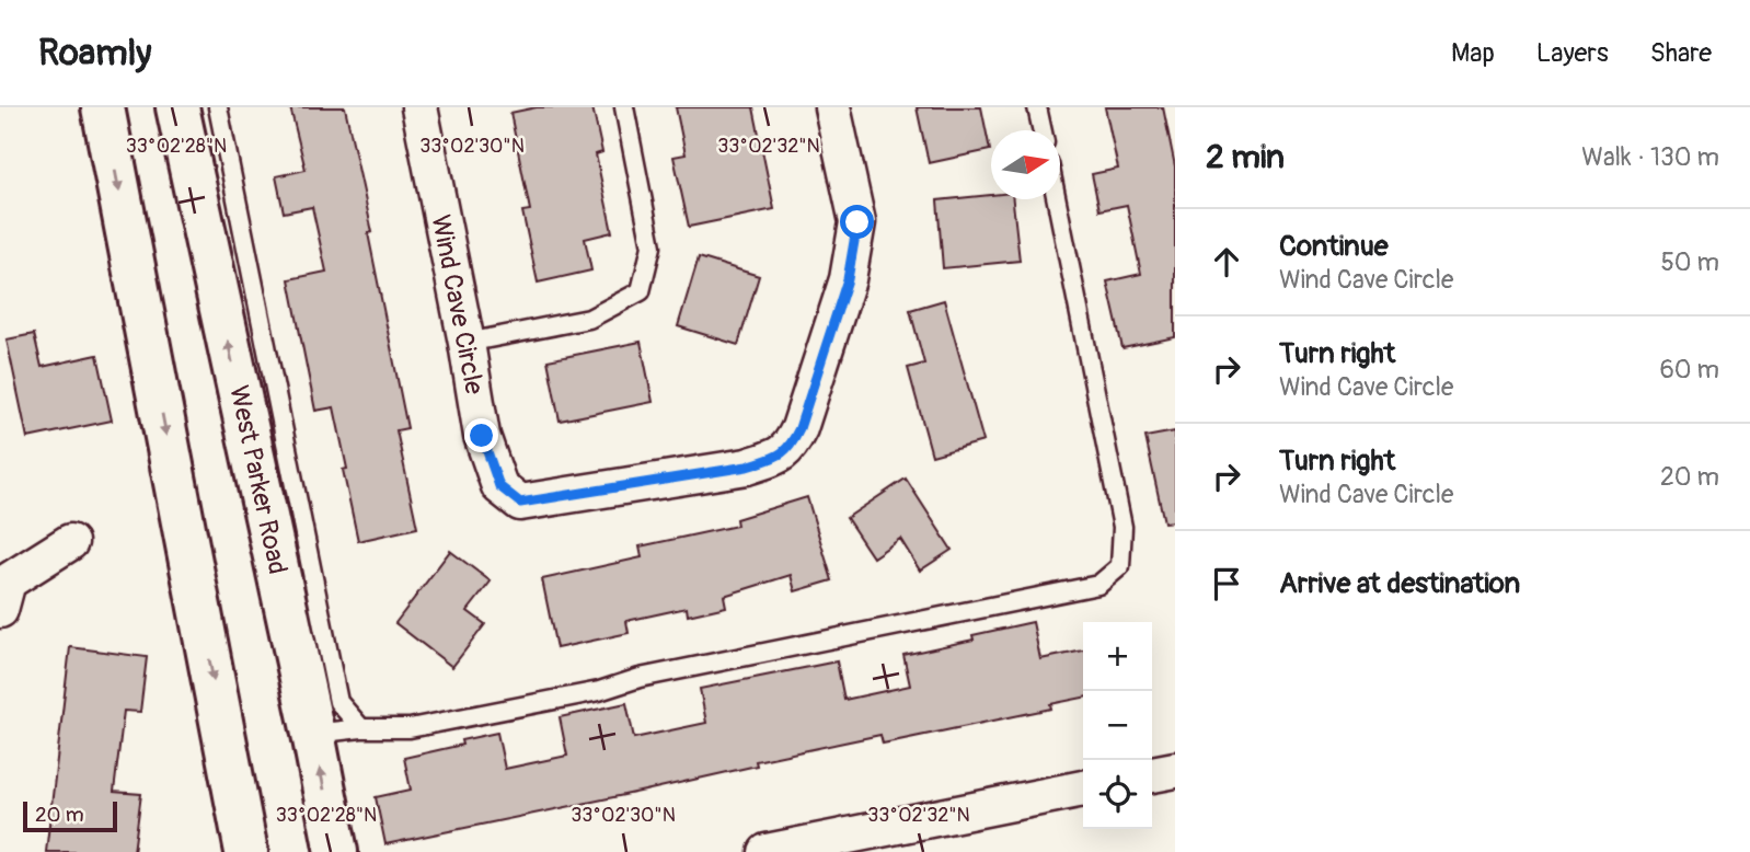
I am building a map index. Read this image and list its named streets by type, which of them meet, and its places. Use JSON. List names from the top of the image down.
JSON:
{
  "streets": {
    "main road": ["West Parker Road"],
    "street": ["Wind Cave Circle"]
  },
  "scale_bar": "20 m",
  "north": "right",
  "page": {
    "header": "Roamly",
    "nav": ["Map", "Layers", "Share"],
    "heading": ["2 min", "Walk · 130 m"],
    "list": [
      ["Continue", "Wind Cave Circle", "50 m"],
      ["Turn right", "Wind Cave Circle", "60 m"],
      ["Turn right", "Wind Cave Circle", "20 m"],
      "Arrive at destination"
    ],
    "map_buttons": ["+", "−"],
    "scale": "20 m"
  },
  "coordinates": ["33°02'28\"N", "33°02'30\"N", "33°02'32\"N"]
}
